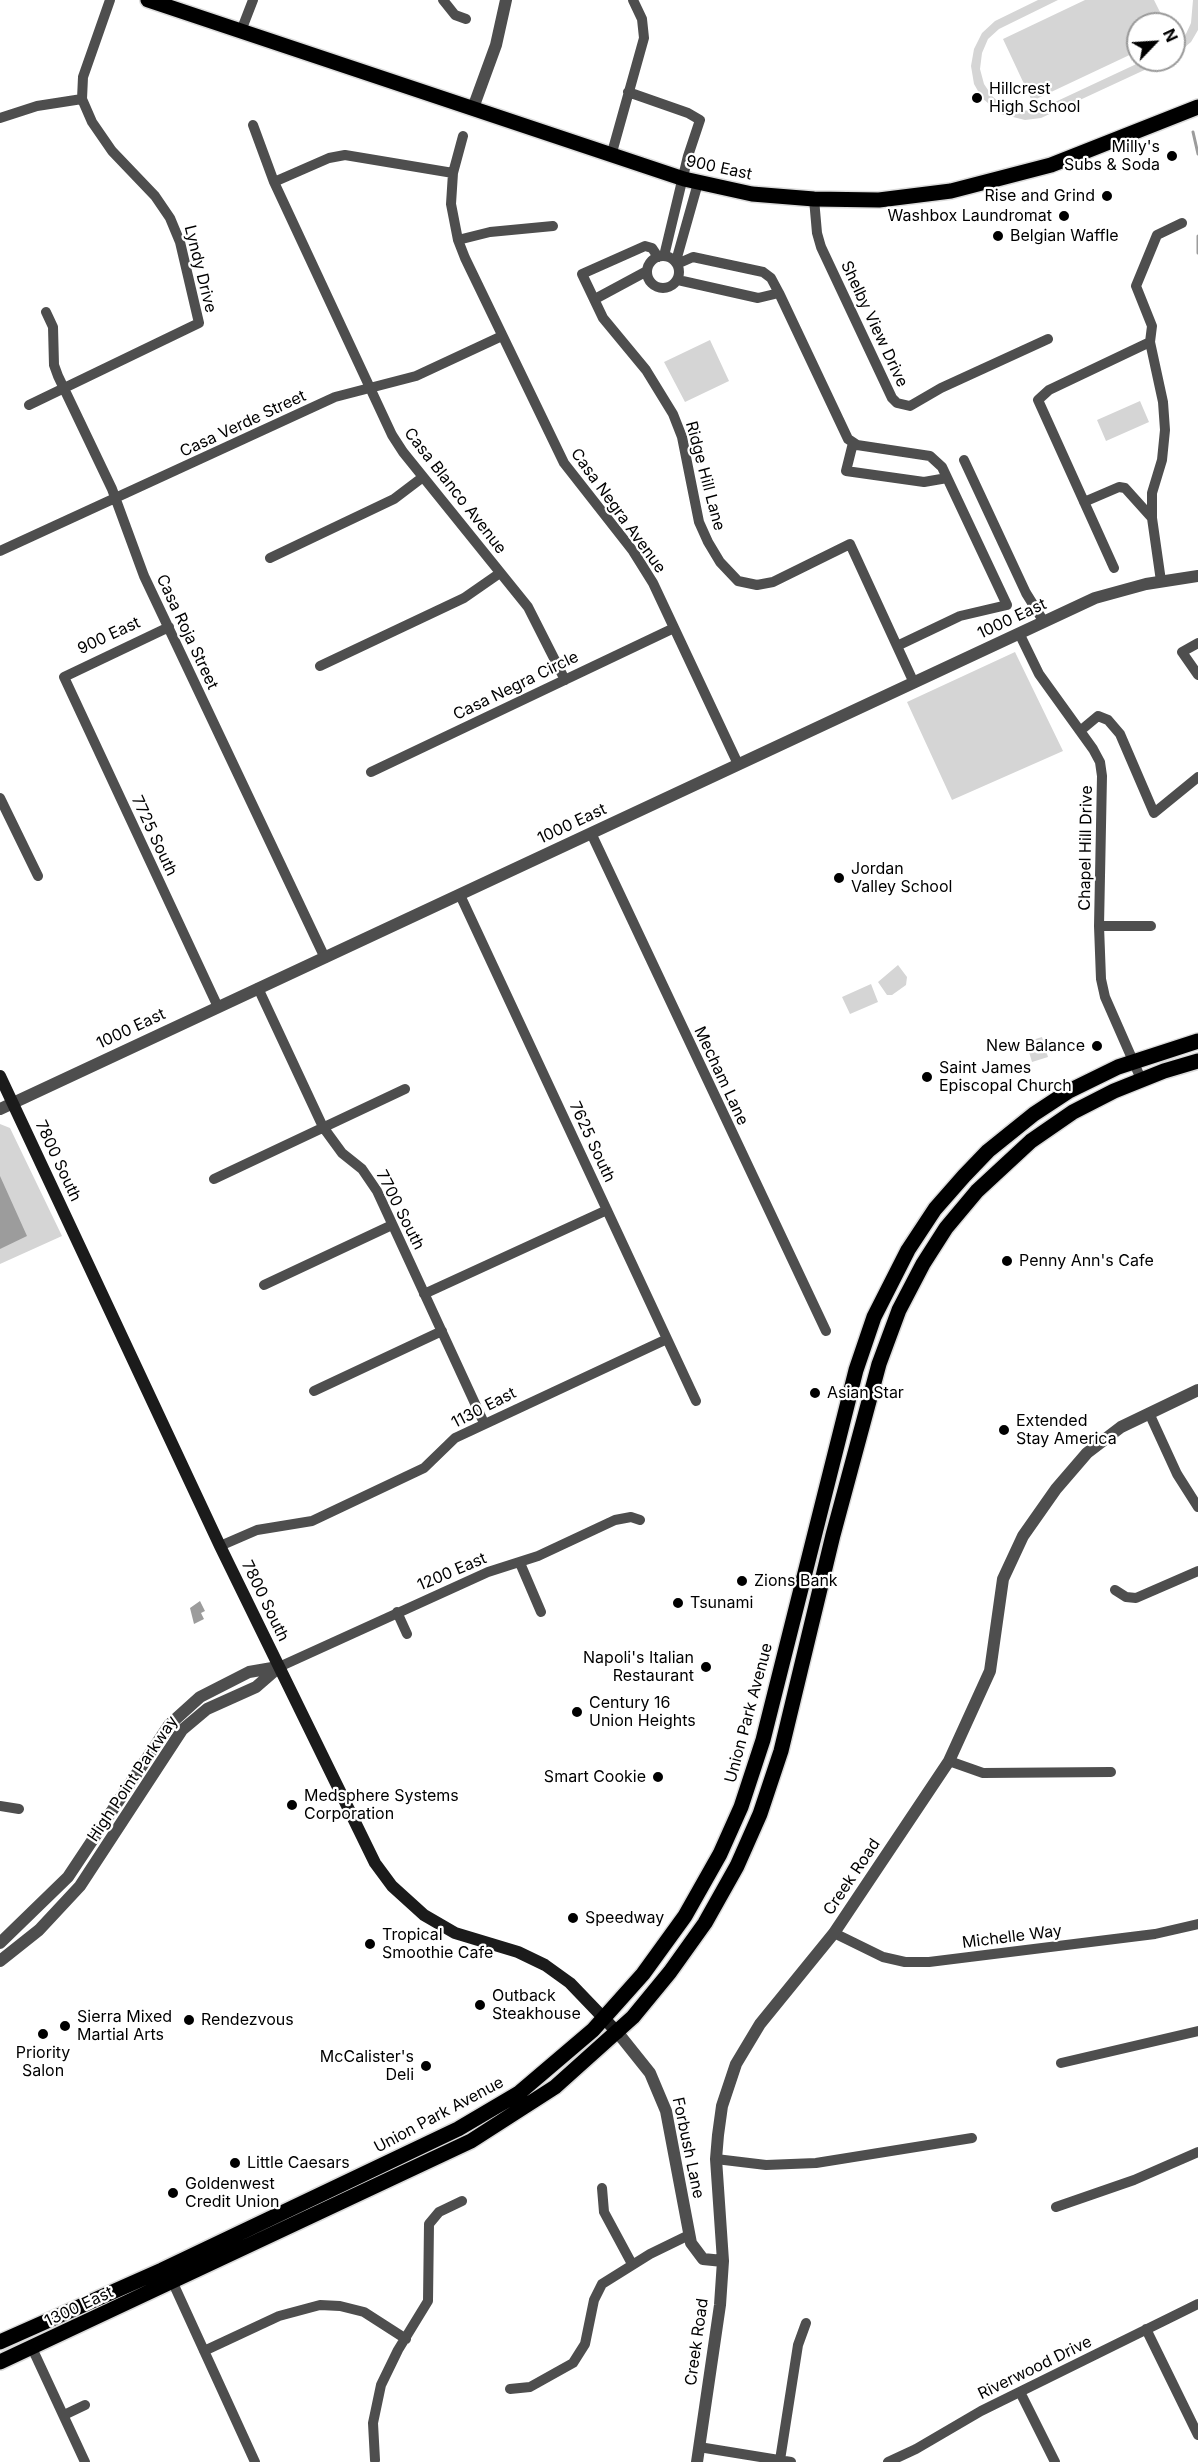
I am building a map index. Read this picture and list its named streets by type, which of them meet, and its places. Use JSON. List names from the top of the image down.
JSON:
{
  "streets": {
    "main road": [
      "900 East",
      "7800 South",
      "Union Park Avenue",
      "1300 East"
    ],
    "street": [
      "Lyndy Drive",
      "Shelby View Drive",
      "Casa Verde Street",
      "Ridge Hill Lane",
      "Casa Blanco Avenue",
      "Casa Negra Avenue",
      "1000 East",
      "Casa Roja Street",
      "Casa Negra Circle",
      "7725 South",
      "Chapel Hill Drive",
      "Mecham Lane",
      "7625 South",
      "7700 South",
      "1130 East",
      "1200 East",
      "High Point Parkway",
      "Creek Road",
      "Michelle Way",
      "Forbush Lane",
      "Riverwood Drive"
    ]
  },
  "crossings": [
    ["900 East", "Shelby View Drive"],
    ["900 East", "Casa Roja Street"],
    ["900 East", "7725 South"],
    ["Lyndy Drive", "Casa Roja Street"],
    ["Casa Verde Street", "Casa Blanco Avenue"],
    ["Casa Verde Street", "Casa Negra Avenue"],
    ["Casa Verde Street", "Casa Roja Street"],
    ["Ridge Hill Lane", "1000 East"],
    ["Casa Blanco Avenue", "Casa Negra Circle"],
    ["Casa Negra Avenue", "1000 East"],
    ["Casa Negra Avenue", "Casa Negra Circle"],
    ["1000 East", "Casa Roja Street"],
    ["1000 East", "7725 South"],
    ["1000 East", "Chapel Hill Drive"],
    ["1000 East", "Mecham Lane"],
    ["1000 East", "7625 South"],
    ["1000 East", "7800 South"],
    ["1000 East", "7700 South"],
    ["Chapel Hill Drive", "Union Park Avenue"],
    ["7625 South", "1130 East"],
    ["7800 South", "1130 East"],
    ["7800 South", "1200 East"],
    ["7800 South", "Union Park Avenue"],
    ["7800 South", "High Point Parkway"],
    ["7800 South", "Forbush Lane"],
    ["7700 South", "1130 East"],
    ["1200 East", "High Point Parkway"],
    ["Union Park Avenue", "1300 East"],
    ["Creek Road", "Michelle Way"],
    ["Creek Road", "Forbush Lane"]
  ],
  "places": [
    "Hillcrest High School",
    "Milly's Subs & Soda",
    "Rise and Grind",
    "Washbox Laundromat",
    "Belgian Waffle",
    "Jordan Valley School",
    "New Balance",
    "Saint James Episcopal Church",
    "Penny Ann's Cafe",
    "Asian Star",
    "Extended Stay America",
    "Zions Bank",
    "Tsunami",
    "Napoli's Italian Restaurant",
    "Century 16 Union Heights",
    "Smart Cookie",
    "Medsphere Systems Corporation",
    "Speedway",
    "Tropical Smoothie Cafe",
    "Outback Steakhouse",
    "Rendezvous",
    "Sierra Mixed Martial Arts",
    "Priority Salon",
    "McCalister's Deli",
    "Little Caesars",
    "Goldenwest Credit Union"
  ],
  "north": "top right"
}
